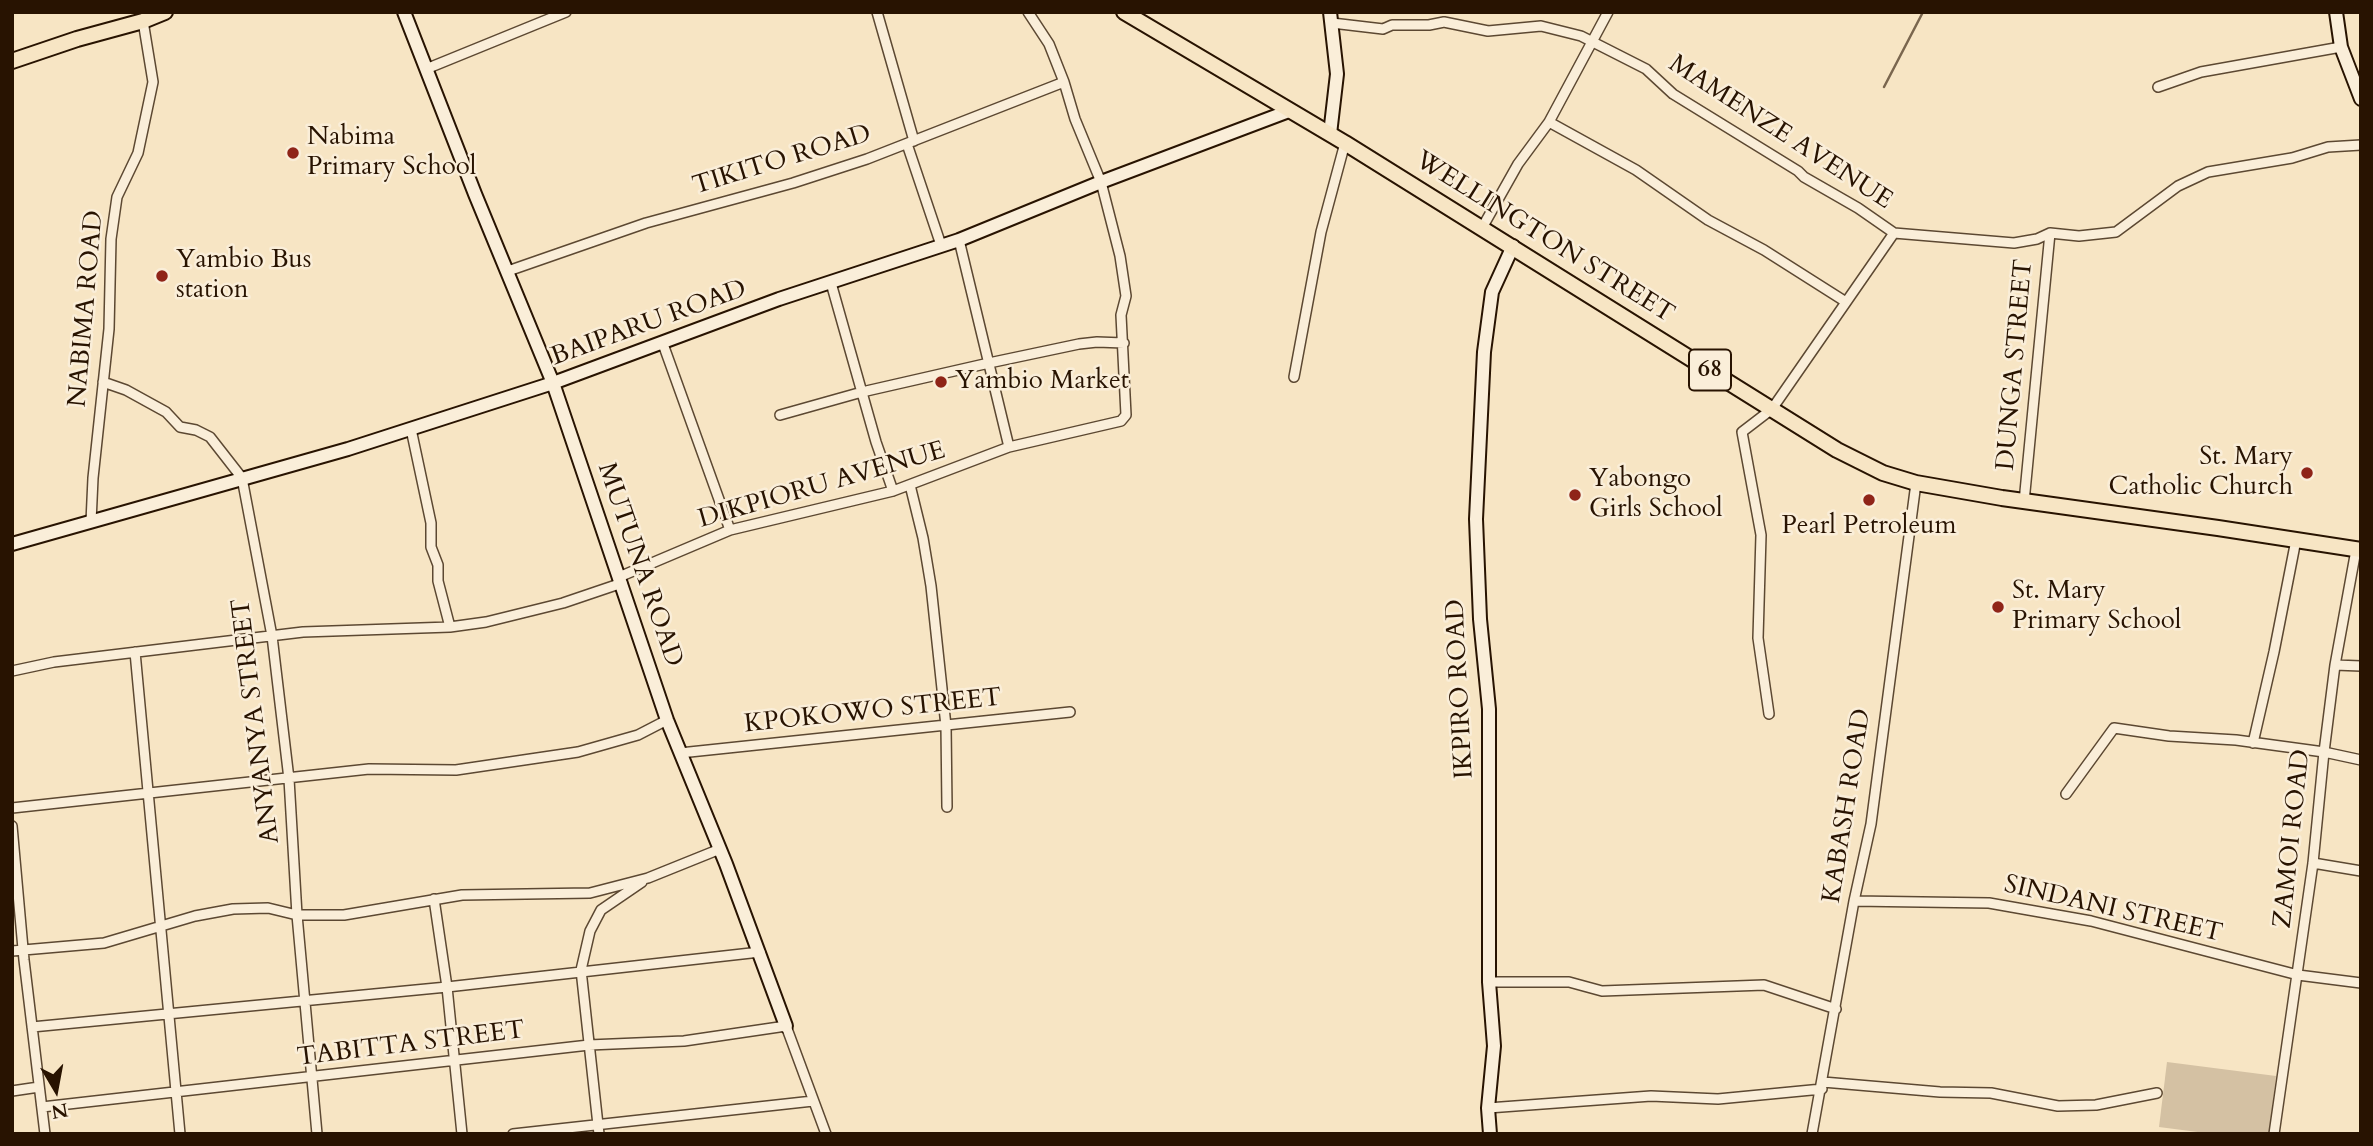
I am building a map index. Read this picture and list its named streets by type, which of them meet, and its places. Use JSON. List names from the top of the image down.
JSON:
{
  "streets": {
    "main road": ["WELLINGTON STREET", "68"],
    "street": [
      "MAMENZE AVENUE",
      "TIKITO ROAD",
      "NABIMA ROAD",
      "BAIPARU ROAD",
      "DUNGA STREET",
      "DIKPIORU AVENUE",
      "MUTUNA ROAD",
      "IKPIRO ROAD",
      "KPOKOWO STREET",
      "ANYANYA STREET",
      "KABASH ROAD",
      "ZAMOI ROAD",
      "SINDANI STREET",
      "TABITTA STREET"
    ]
  },
  "crossings": [
    ["MAMENZE AVENUE", "DUNGA STREET"],
    ["TIKITO ROAD", "MUTUNA ROAD"],
    ["WELLINGTON STREET", "BAIPARU ROAD"],
    ["WELLINGTON STREET", "DUNGA STREET"],
    ["WELLINGTON STREET", "IKPIRO ROAD"],
    ["WELLINGTON STREET", "KABASH ROAD"],
    ["WELLINGTON STREET", "ZAMOI ROAD"],
    ["NABIMA ROAD", "BAIPARU ROAD"],
    ["NABIMA ROAD", "ANYANYA STREET"],
    ["BAIPARU ROAD", "MUTUNA ROAD"],
    ["BAIPARU ROAD", "ANYANYA STREET"],
    ["DIKPIORU AVENUE", "MUTUNA ROAD"],
    ["DIKPIORU AVENUE", "ANYANYA STREET"],
    ["MUTUNA ROAD", "KPOKOWO STREET"],
    ["MUTUNA ROAD", "TABITTA STREET"],
    ["ANYANYA STREET", "TABITTA STREET"],
    ["KABASH ROAD", "SINDANI STREET"],
    ["ZAMOI ROAD", "SINDANI STREET"]
  ],
  "places": [
    "Nabima Primary School",
    "Yambio Bus station",
    "Yambio Market",
    "St. Mary Catholic Church",
    "Yabongo Girls School",
    "Pearl Petroleum",
    "St. Mary Primary School"
  ],
  "north": "bottom"
}
